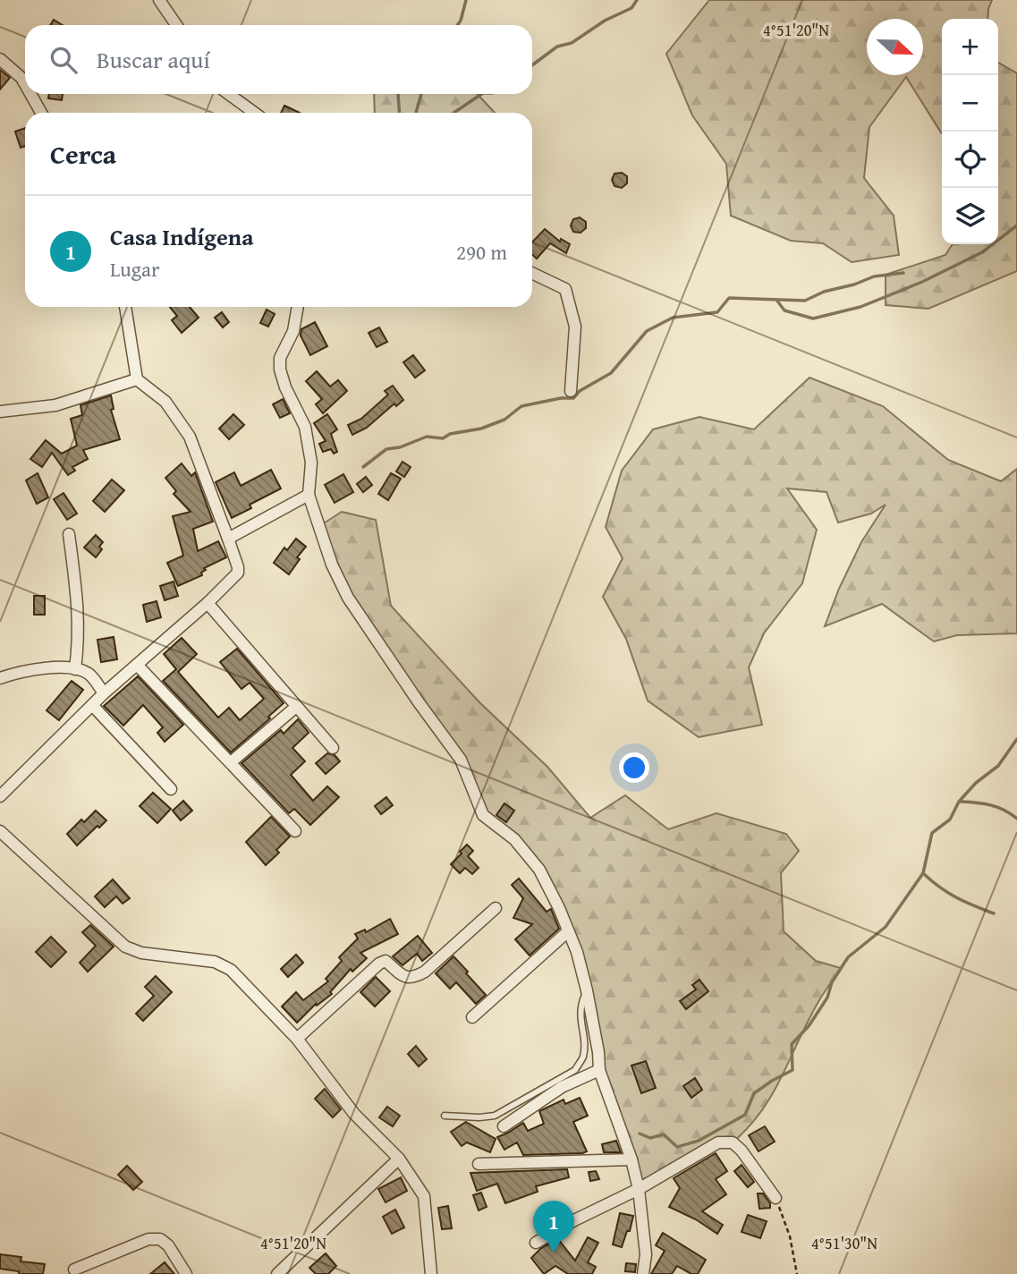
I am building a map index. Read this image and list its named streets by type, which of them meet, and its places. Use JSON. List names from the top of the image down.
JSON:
{
  "north": "right",
  "page": {
    "map_buttons": ["+", "−"],
    "search": "Buscar aquí",
    "heading": "Cerca",
    "list": [
      {
        "mark": "1",
        "name": "Casa Indígena",
        "note": "Lugar",
        "value": "290 m"
      }
    ],
    "pins": "1"
  },
  "coordinates": ["4°51'20\"N", "4°51'30\"N"]
}
